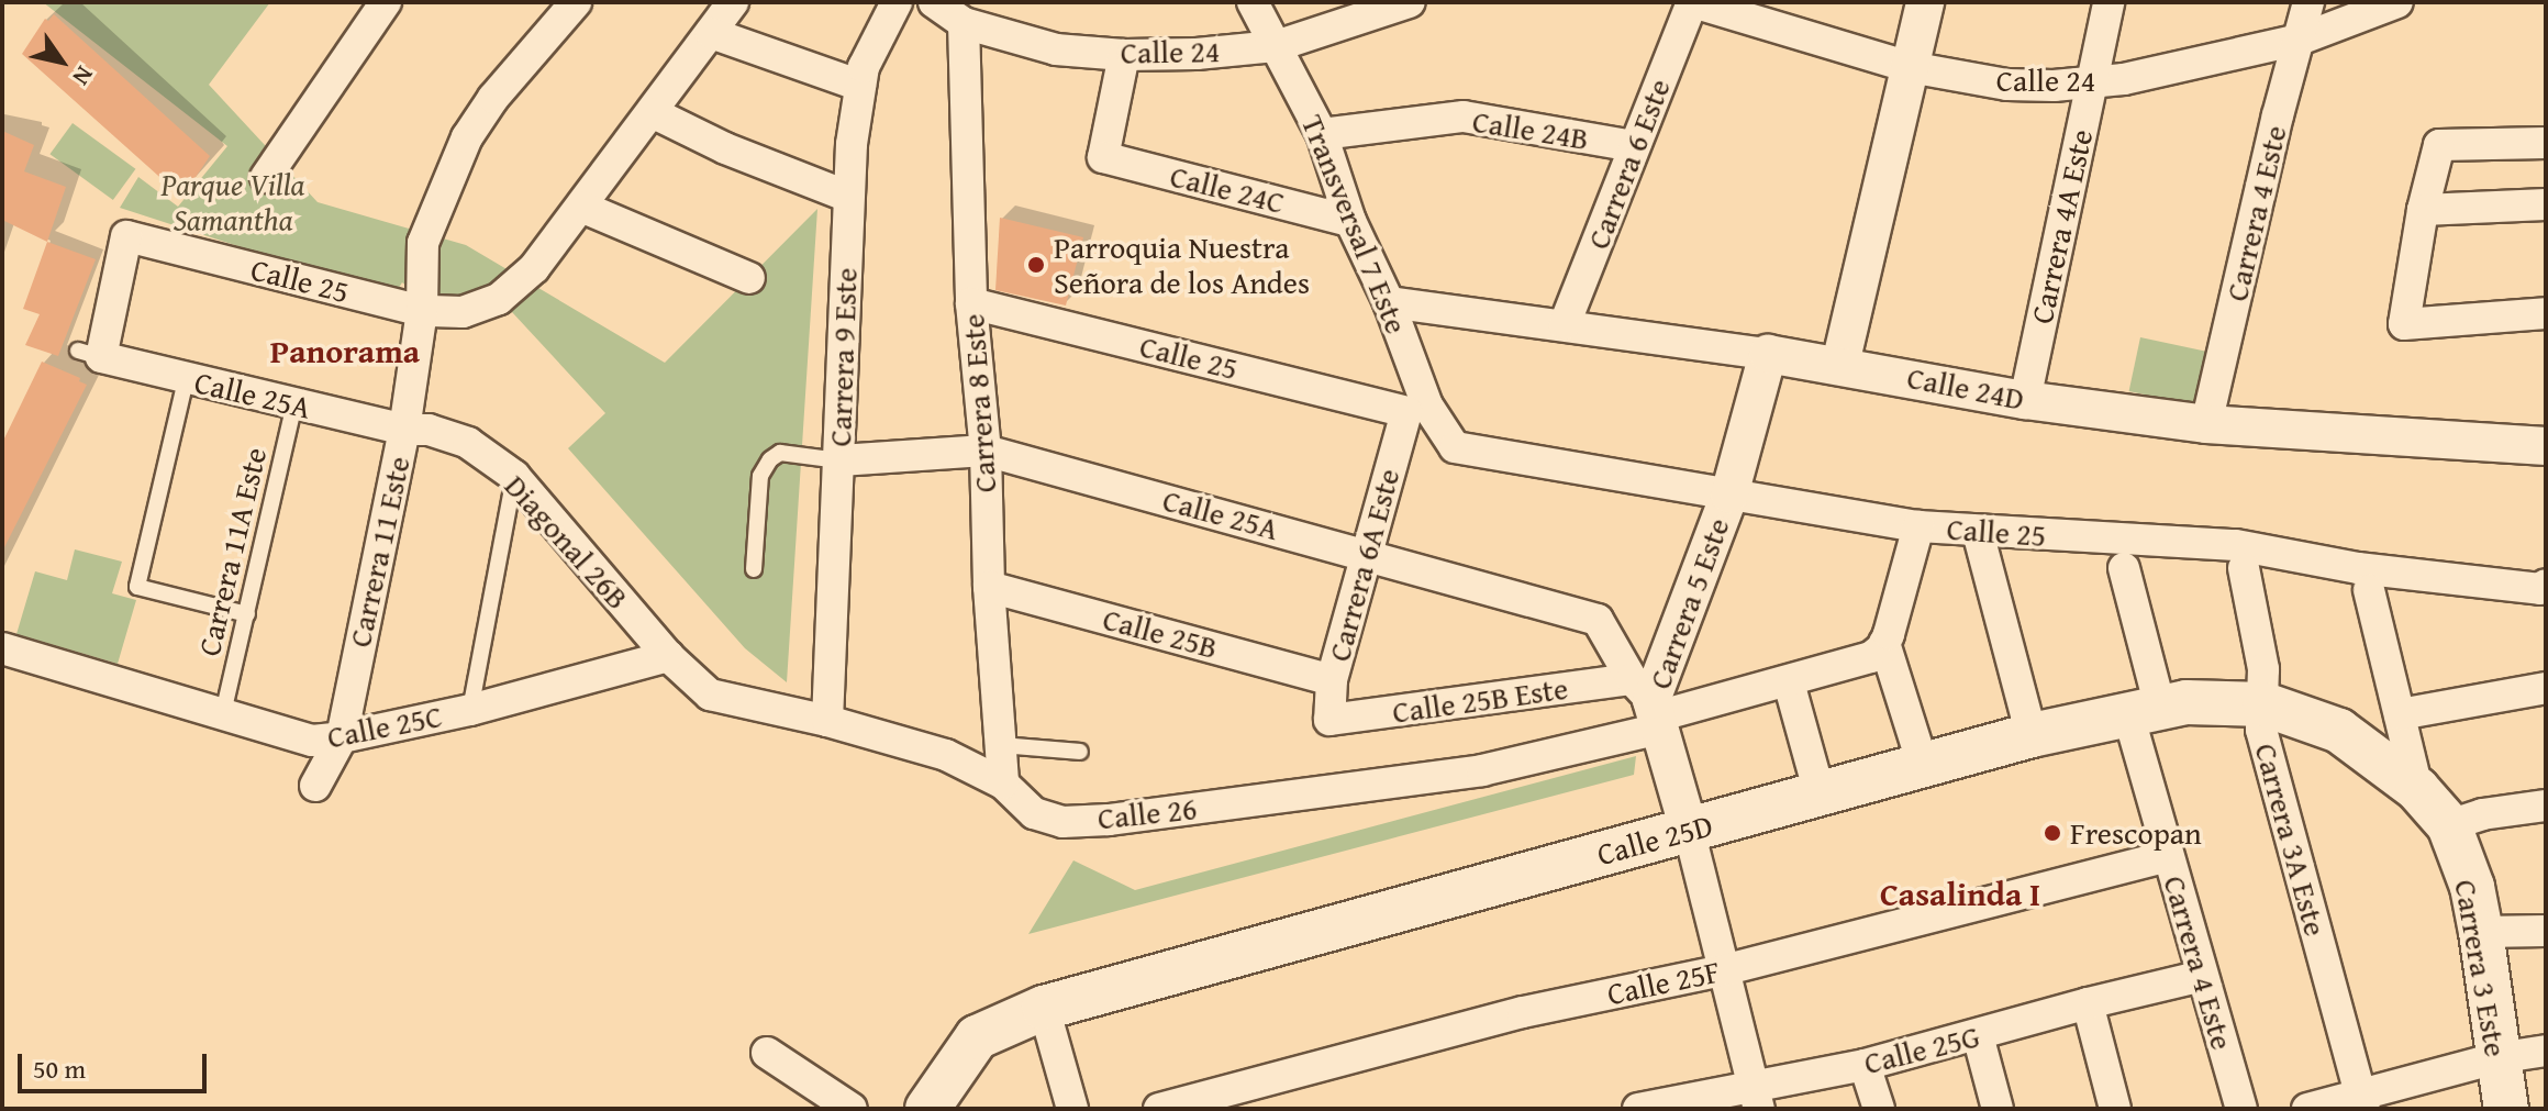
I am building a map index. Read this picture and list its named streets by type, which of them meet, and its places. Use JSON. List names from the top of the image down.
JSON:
{
  "streets": {
    "main road": ["Calle 25D", "Carrera 3 Este"],
    "street": [
      "Calle 24",
      "Calle 24B",
      "Carrera 6 Este",
      "Calle 24C",
      "Carrera 4 Este",
      "Transversal 7 Este",
      "Carrera 4A Este",
      "Calle 25",
      "Carrera 9 Este",
      "Calle 24D",
      "Calle 25A",
      "Carrera 8 Este",
      "Diagonal 26B",
      "Carrera 11 Este",
      "Carrera 6A Este",
      "Carrera 5 Este",
      "Calle 25B",
      "Calle 25B Este",
      "Calle 25C",
      "Calle 26",
      "Carrera 3A Este",
      "Calle 25F",
      "Calle 25G"
    ],
    "lane": ["Carrera 11A Este"]
  },
  "crossings": [
    ["Calle 24", "Carrera 6 Este"],
    ["Calle 24", "Calle 24C"],
    ["Calle 24", "Carrera 4 Este"],
    ["Calle 24", "Transversal 7 Este"],
    ["Calle 24", "Carrera 4A Este"],
    ["Calle 24", "Carrera 8 Este"],
    ["Calle 24B", "Carrera 6 Este"],
    ["Calle 24B", "Transversal 7 Este"],
    ["Carrera 6 Este", "Calle 24D"],
    ["Calle 24C", "Transversal 7 Este"],
    ["Carrera 4 Este", "Calle 24D"],
    ["Carrera 4 Este", "Calle 25D"],
    ["Carrera 4 Este", "Calle 25F"],
    ["Carrera 4 Este", "Calle 25G"],
    ["Transversal 7 Este", "Calle 25"],
    ["Transversal 7 Este", "Calle 24D"],
    ["Transversal 7 Este", "Carrera 6A Este"],
    ["Carrera 4A Este", "Calle 24D"],
    ["Calle 25", "Calle 25A"],
    ["Calle 25", "Carrera 8 Este"],
    ["Calle 25", "Carrera 11 Este"],
    ["Calle 25", "Carrera 6A Este"],
    ["Calle 25", "Carrera 5 Este"],
    ["Carrera 9 Este", "Calle 25A"],
    ["Carrera 9 Este", "Calle 26"],
    ["Calle 24D", "Carrera 5 Este"],
    ["Calle 25A", "Carrera 8 Este"],
    ["Calle 25A", "Diagonal 26B"],
    ["Calle 25A", "Carrera 11A Este"],
    ["Calle 25A", "Carrera 11 Este"],
    ["Calle 25A", "Carrera 6A Este"],
    ["Calle 25A", "Carrera 5 Este"],
    ["Calle 25A", "Calle 25B Este"],
    ["Calle 25A", "Calle 26"],
    ["Carrera 8 Este", "Calle 25B"],
    ["Carrera 8 Este", "Calle 26"],
    ["Diagonal 26B", "Carrera 11 Este"],
    ["Diagonal 26B", "Calle 25C"],
    ["Diagonal 26B", "Calle 26"],
    ["Carrera 11A Este", "Calle 25C"],
    ["Carrera 11 Este", "Calle 25C"],
    ["Carrera 6A Este", "Calle 25B"],
    ["Carrera 6A Este", "Calle 25B Este"],
    ["Carrera 5 Este", "Calle 25B Este"],
    ["Carrera 5 Este", "Calle 26"],
    ["Carrera 5 Este", "Calle 25D"],
    ["Carrera 5 Este", "Calle 25F"],
    ["Carrera 5 Este", "Calle 25G"],
    ["Calle 25B Este", "Calle 26"],
    ["Calle 25C", "Calle 26"],
    ["Calle 25D", "Carrera 3A Este"],
    ["Calle 25D", "Carrera 3 Este"]
  ],
  "districts": ["Panorama", "Casalinda I"],
  "parks": ["Parque Villa Samantha"],
  "places": ["Parroquia Nuestra Señora de los Andes", "Frescopan"],
  "scale_bar": "50 m",
  "north": "bottom right"
}
